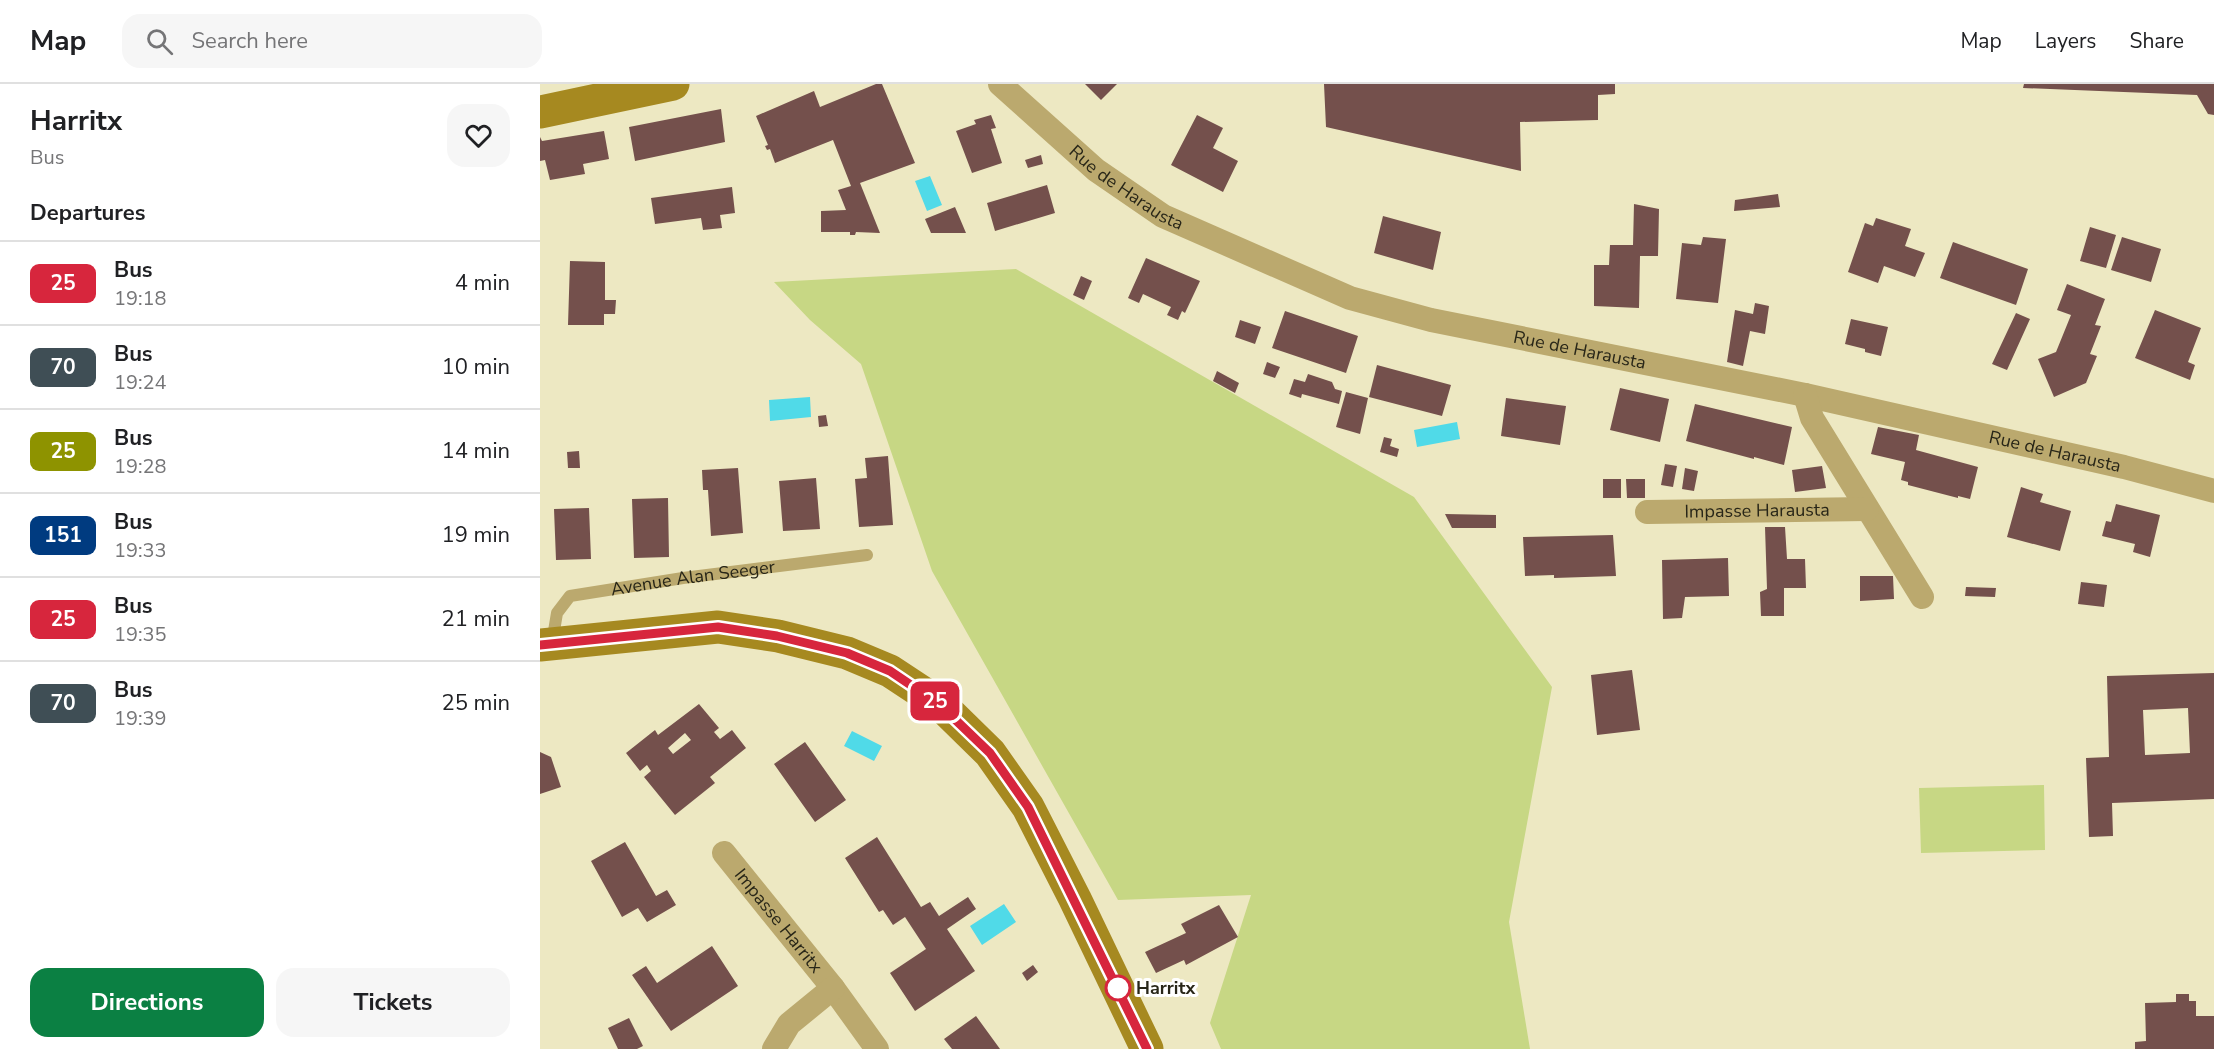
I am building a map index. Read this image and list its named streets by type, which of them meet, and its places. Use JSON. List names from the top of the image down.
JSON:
{
  "streets": {
    "main road": ["Avenue Alan Seeger"],
    "street": ["Rue de Harausta", "Impasse Harausta", "Impasse Harritx"]
  },
  "crossings": [
    ["Rue de Harausta", "Impasse Harausta"]
  ],
  "places": ["Harritx"],
  "lines": ["bus line 25"],
  "page": {
    "header": "Map",
    "search": "Search here",
    "nav": ["Map", "Layers", "Share"],
    "heading": [
      ["Harritx", "Bus"],
      "Departures"
    ],
    "on_map": "25",
    "list": [
      {
        "mark": "25",
        "name": "Bus",
        "note": "19:18",
        "value": "4 min"
      },
      {
        "mark": "70",
        "name": "Bus",
        "note": "19:24",
        "value": "10 min"
      },
      {
        "mark": "25",
        "name": "Bus",
        "note": "19:28",
        "value": "14 min"
      },
      {
        "mark": "151",
        "name": "Bus",
        "note": "19:33",
        "value": "19 min"
      },
      {
        "mark": "25",
        "name": "Bus",
        "note": "19:35",
        "value": "21 min"
      },
      {
        "mark": "70",
        "name": "Bus",
        "note": "19:39",
        "value": "25 min"
      }
    ],
    "buttons": ["Directions", "Tickets"]
  }
}
